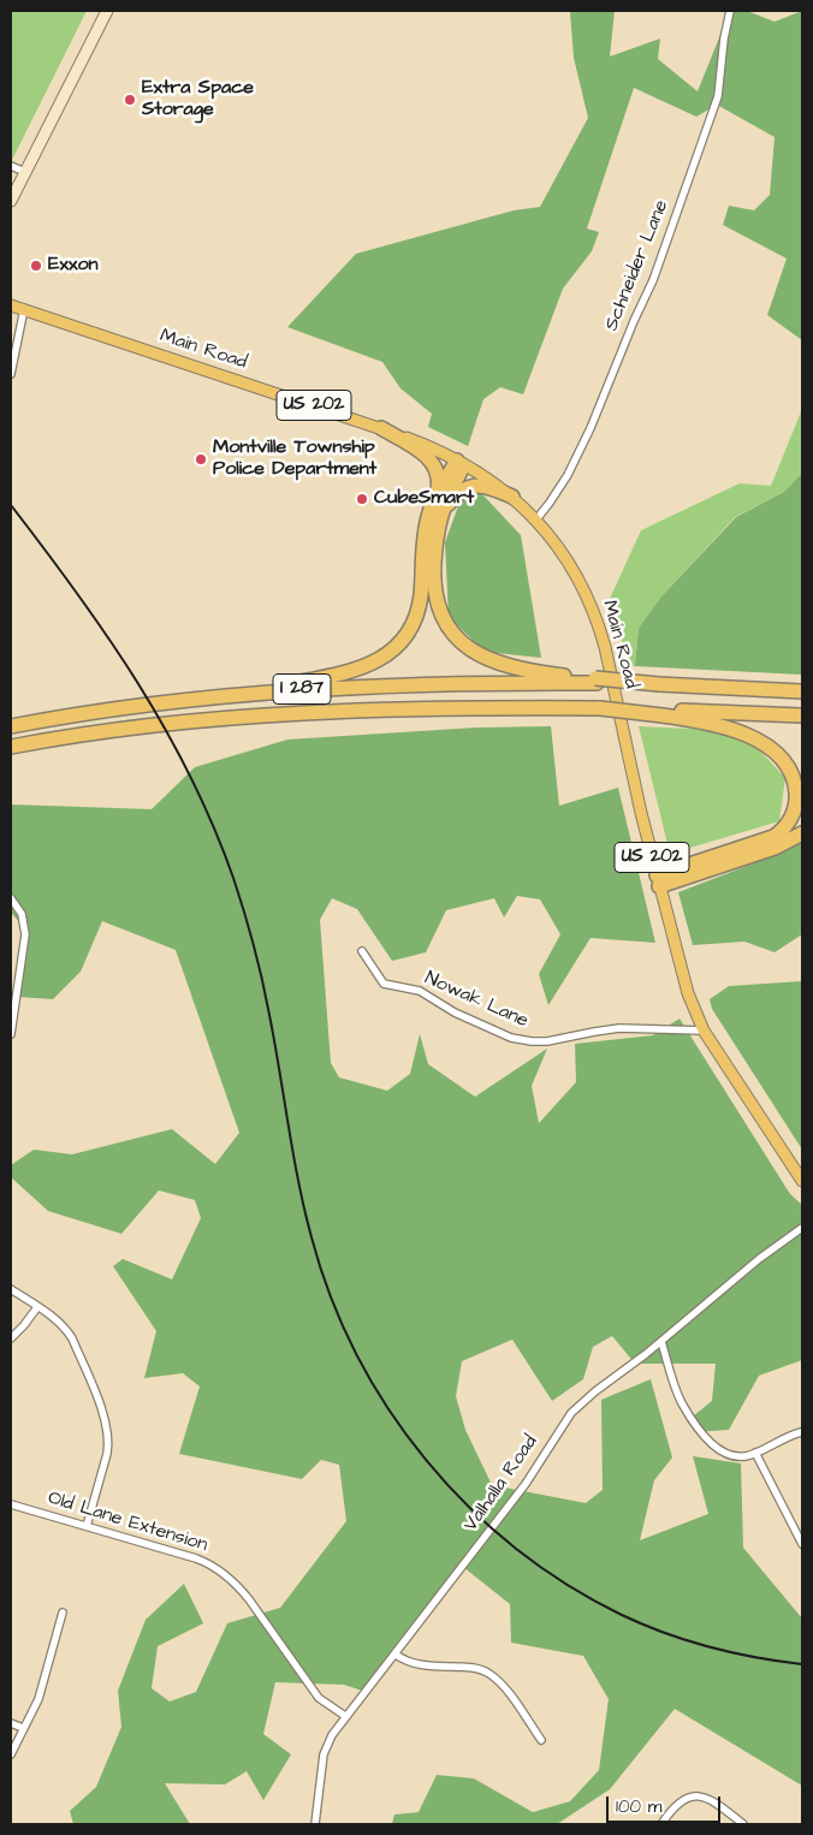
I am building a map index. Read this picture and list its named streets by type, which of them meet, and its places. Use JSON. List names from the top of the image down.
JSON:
{
  "streets": {
    "highway": ["I 287"],
    "main road": ["Main Road", "US 202"],
    "street": [
      "Schneider Lane",
      "Nowak Lane",
      "Valhalla Road",
      "Old Lane Extension"
    ]
  },
  "crossings": [
    ["Schneider Lane", "Main Road"],
    ["Main Road", "Nowak Lane"],
    ["Valhalla Road", "Old Lane Extension"]
  ],
  "places": [
    "Extra Space Storage",
    "Exxon",
    "Montville Township Police Department",
    "CubeSmart"
  ],
  "scale_bar": "100 m"
}
